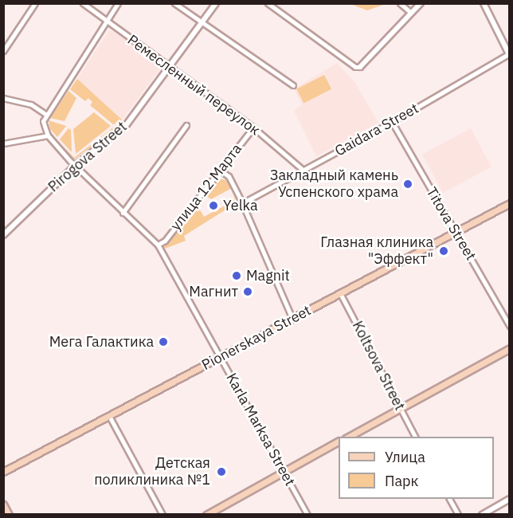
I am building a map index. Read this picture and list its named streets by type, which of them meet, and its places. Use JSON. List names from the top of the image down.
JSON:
{
  "streets": {
    "main road": ["Pionerskaya Street"],
    "street": [
      "Ремесленный переулок",
      "Gaidara Street",
      "Pirogova Street",
      "улица 12 Марта",
      "Titova Street",
      "Koltsova Street",
      "Karla Marksa Street"
    ]
  },
  "crossings": [
    ["Ремесленный переулок", "Gaidara Street"],
    ["Ремесленный переулок", "Pirogova Street"],
    ["Ремесленный переулок", "улица 12 Марта"],
    ["Gaidara Street", "Titova Street"],
    ["Pirogova Street", "Karla Marksa Street"],
    ["улица 12 Марта", "Karla Marksa Street"],
    ["Titova Street", "Pionerskaya Street"],
    ["Pionerskaya Street", "Koltsova Street"],
    ["Pionerskaya Street", "Karla Marksa Street"]
  ],
  "places": [
    "Закладный камень Успенского храма",
    "Yelka",
    "Глазная клиника \"Эффект\"",
    "Magnit",
    "Магнит",
    "Мега Галактика",
    "Детская поликлиника №1"
  ],
  "legend": ["Улица", "Парк"]
}
